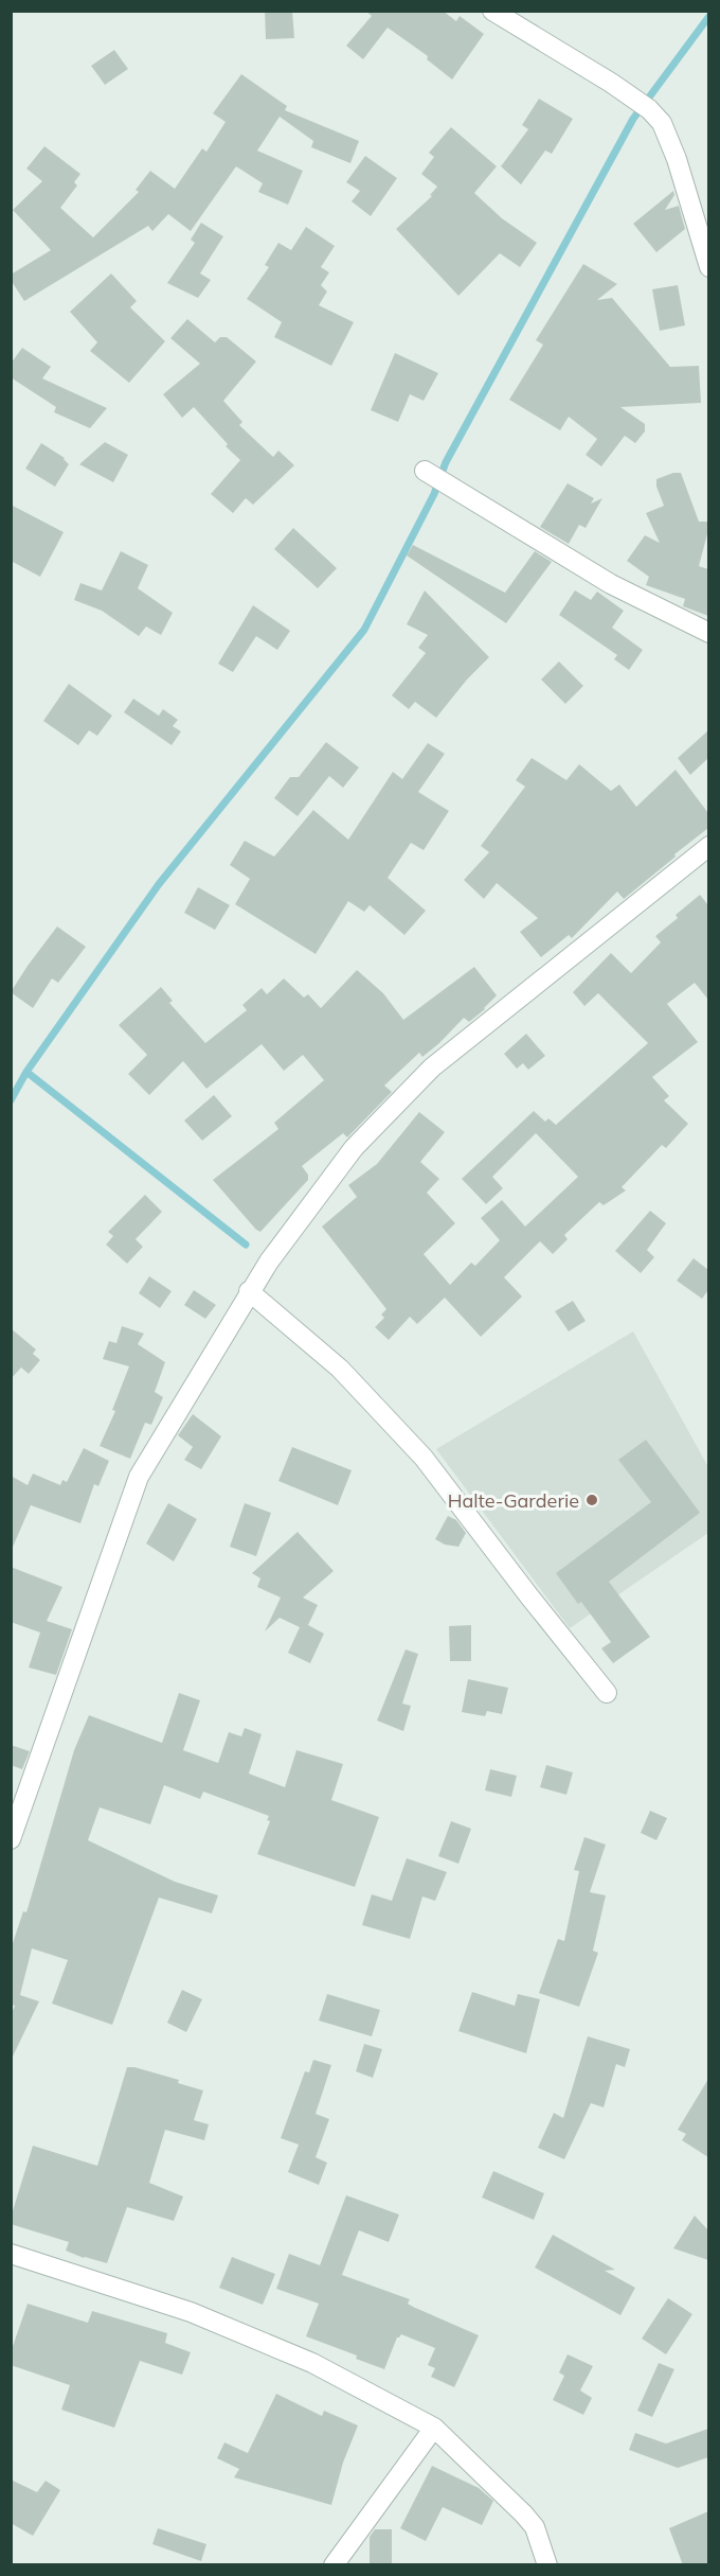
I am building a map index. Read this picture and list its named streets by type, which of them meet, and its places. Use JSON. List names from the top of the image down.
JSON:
{
  "places": ["Halte-Garderie"]
}
